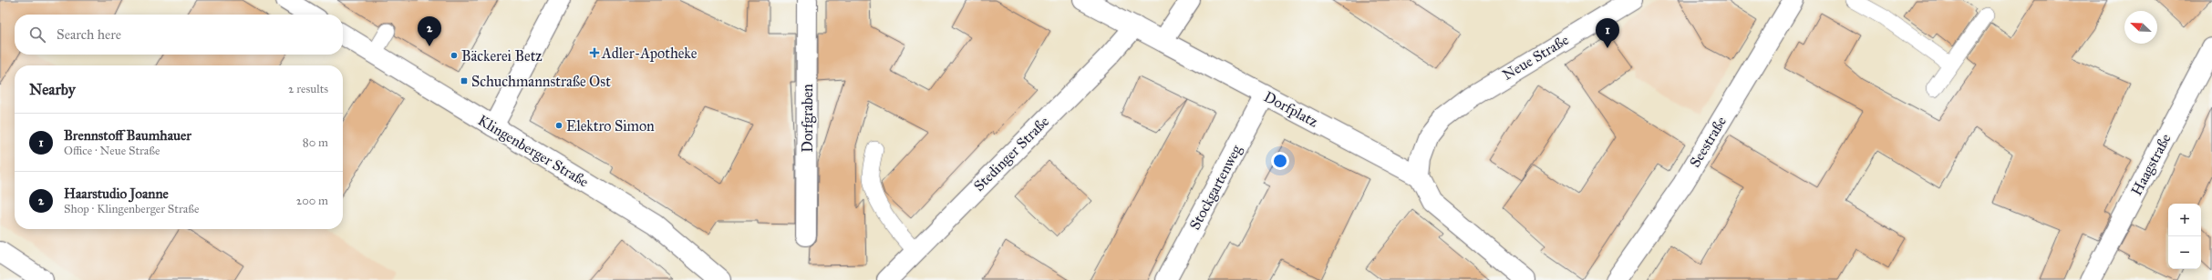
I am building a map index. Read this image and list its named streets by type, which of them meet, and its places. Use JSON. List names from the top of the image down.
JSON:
{
  "streets": {
    "street": [
      "Neue Straße",
      "Dorfplatz",
      "Dorfgraben",
      "Seestraße",
      "Klingenberger Straße",
      "Stedinger Straße",
      "Haagstraße",
      "Stockgartenweg"
    ]
  },
  "crossings": [
    ["Neue Straße", "Dorfplatz"],
    ["Dorfplatz", "Stedinger Straße"],
    ["Dorfplatz", "Stockgartenweg"]
  ],
  "places": {
    "health": ["Adler-Apotheke"],
    "other": ["Bäckerei Betz", "Elektro Simon"],
    "transit": ["Schuchmannstraße Ost"]
  },
  "north": "top left",
  "page": {
    "search": "Search here",
    "pins": ["2", "1"],
    "heading": ["Nearby", "2 results"],
    "list": [
      {
        "mark": "1",
        "name": "Brennstoff Baumhauer",
        "note": "Office · Neue Straße",
        "value": "80 m"
      },
      {
        "mark": "2",
        "name": "Haarstudio Joanne",
        "note": "Shop · Klingenberger Straße",
        "value": "200 m"
      }
    ],
    "map_buttons": ["+", "−"]
  }
}
